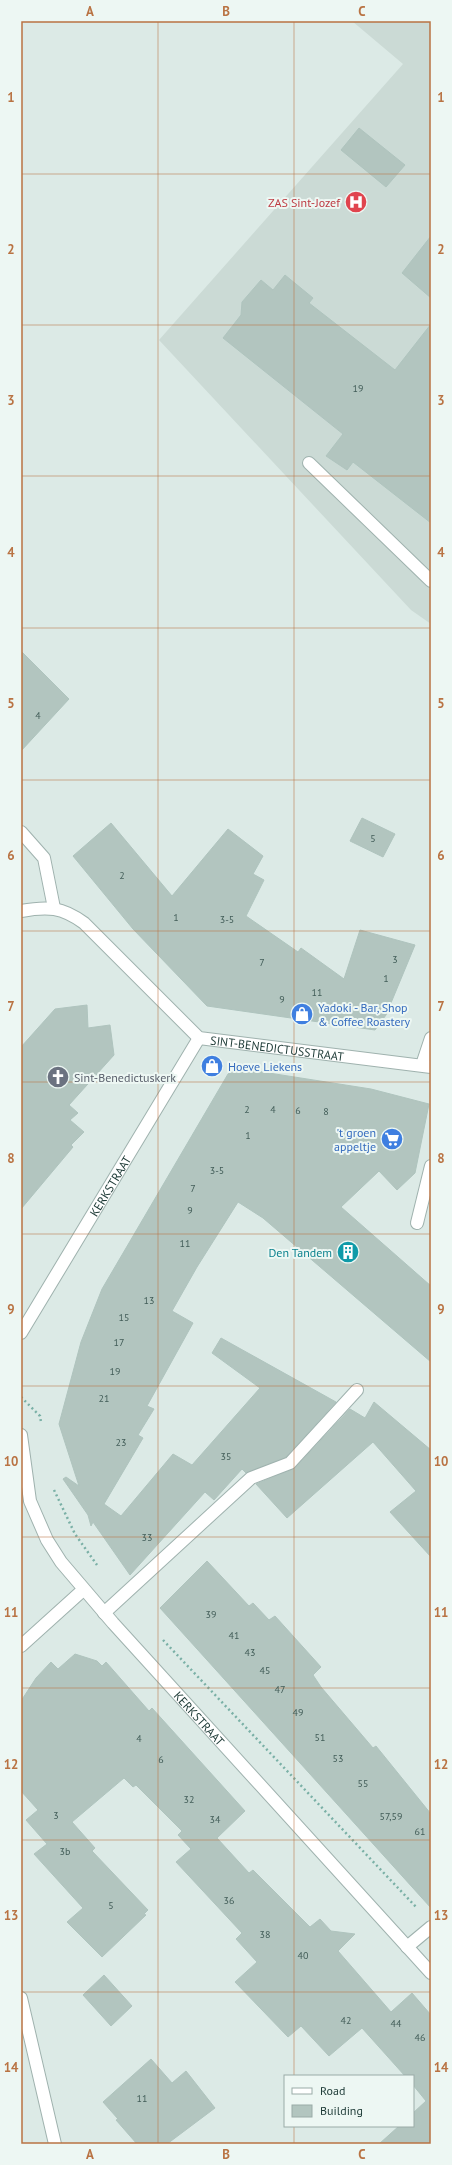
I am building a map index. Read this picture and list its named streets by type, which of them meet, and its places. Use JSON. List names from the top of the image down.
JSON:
{
  "streets": {
    "street": ["SINT-BENEDICTUSSTRAAT", "KERKSTRAAT"]
  },
  "crossings": [
    ["SINT-BENEDICTUSSTRAAT", "KERKSTRAAT"]
  ],
  "places": {
    "hospital": ["ZAS Sint-Jozef"],
    "shop": ["Yadoki - Bar, Shop & Coffee Roastery", "Hoeve Liekens"],
    "church": ["Sint-Benedictuskerk"],
    "supermarket": ["'t groen appeltje"],
    "building": ["Den Tandem"]
  },
  "house_numbers": [
    "19",
    "4",
    "5",
    "2",
    "1",
    "3-5",
    "3",
    "7",
    "1",
    "11",
    "9",
    "2",
    "4",
    "6",
    "8",
    "1",
    "3-5",
    "7",
    "9",
    "11",
    "13",
    "15",
    "17",
    "19",
    "21",
    "23",
    "35",
    "33",
    "39",
    "41",
    "43",
    "45",
    "47",
    "49",
    "51",
    "4",
    "53",
    "6",
    "55",
    "32",
    "3",
    "57,59",
    "34",
    "61",
    "3b",
    "36",
    "5",
    "38",
    "40",
    "42",
    "44",
    "46",
    "11"
  ],
  "legend": ["Road", "Building"],
  "grid": {
    "columns": ["A", "B", "C"],
    "rows": [
      "1",
      "2",
      "3",
      "4",
      "5",
      "6",
      "7",
      "8",
      "9",
      "10",
      "11",
      "12",
      "13",
      "14"
    ]
  }
}
